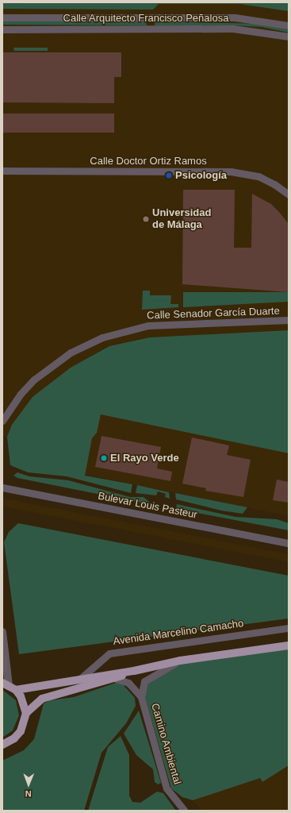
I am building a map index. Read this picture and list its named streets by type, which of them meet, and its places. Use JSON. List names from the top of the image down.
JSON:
{
  "streets": {
    "street": [
      "Calle Arquitecto Francisco Peñalosa",
      "Calle Doctor Ortiz Ramos",
      "Calle Senador García Duarte",
      "Bulevar Louis Pasteur",
      "Avenida Marcelino Camacho",
      "Camino Ambiental"
    ]
  },
  "places": ["Psicología", "Universidad de Málaga", "El Rayo Verde"],
  "north": "bottom"
}
